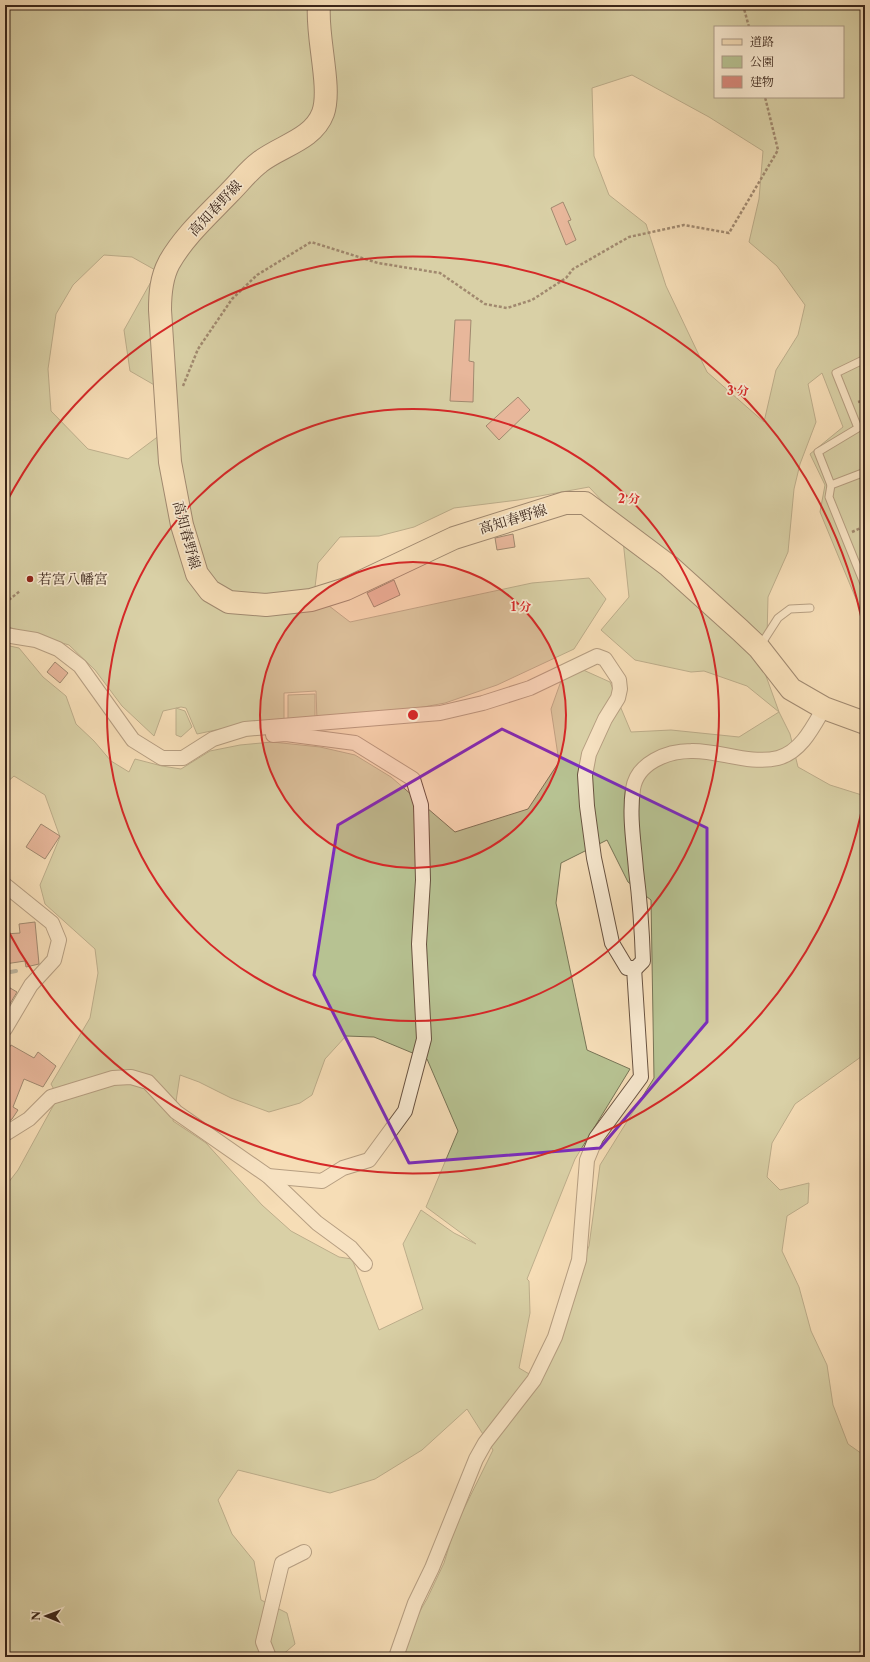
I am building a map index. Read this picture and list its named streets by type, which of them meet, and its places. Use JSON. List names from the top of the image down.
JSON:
{
  "streets": {
    "main road": ["高知春野線"]
  },
  "places": ["若宮八幡宮"],
  "legend": ["道路", "公園", "建物"],
  "north": "left",
  "rings": ["3 分", "2 分", "1 分"]
}
